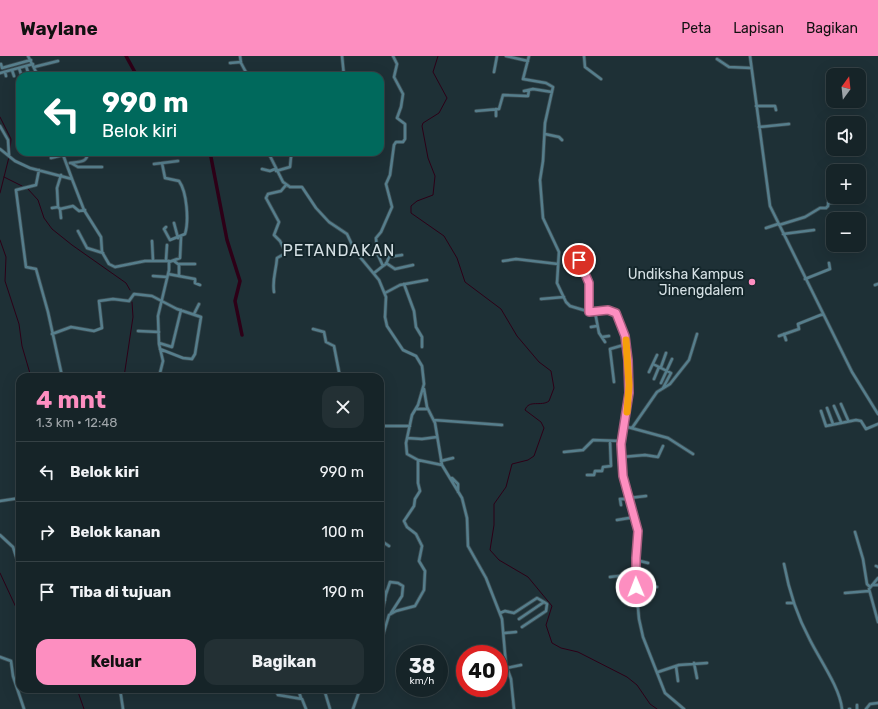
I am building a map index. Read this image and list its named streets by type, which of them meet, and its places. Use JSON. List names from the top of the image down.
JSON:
{
  "districts": ["PETANDAKAN"],
  "places": ["Undiksha Kampus Jinengdalem"],
  "north": "top",
  "page": {
    "header": "Waylane",
    "nav": ["Peta", "Lapisan", "Bagikan"],
    "map_buttons": ["+", "−"],
    "turn": ["990 m", "Belok kiri"],
    "heading": ["4 mnt", "1.3 km · 12:48"],
    "list": [
      {
        "name": "Belok kiri",
        "value": "990 m"
      },
      {
        "name": "Belok kanan",
        "value": "100 m"
      },
      {
        "name": "Tiba di tujuan",
        "value": "190 m"
      }
    ],
    "buttons": ["Keluar", "Bagikan"],
    "speed": "38 km/h",
    "limit": "40"
  }
}
